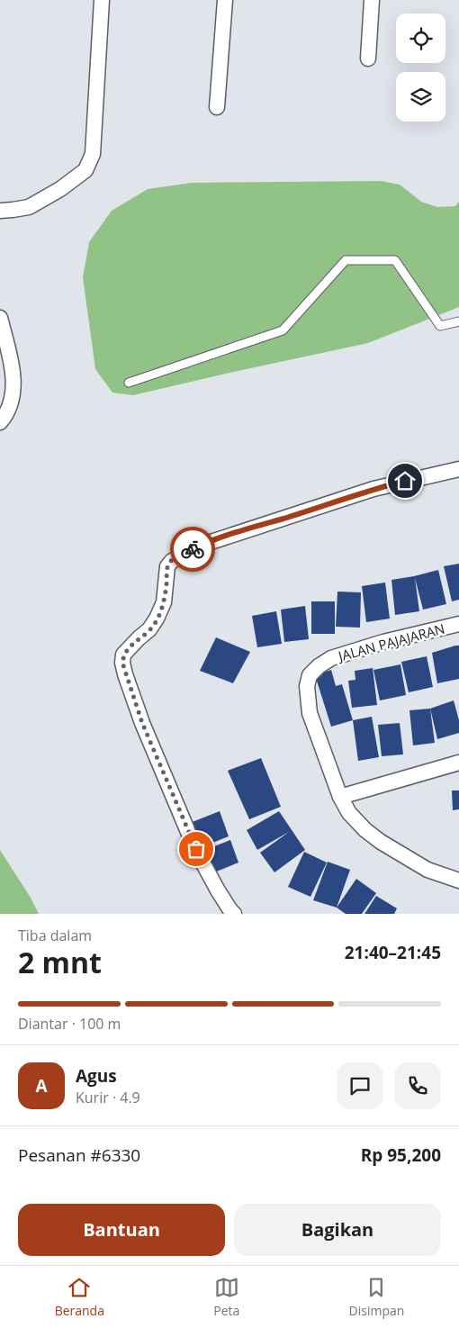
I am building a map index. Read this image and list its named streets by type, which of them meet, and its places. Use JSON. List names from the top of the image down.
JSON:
{
  "streets": {
    "street": ["JALAN PAJAJARAN"]
  },
  "page": {
    "heading": ["2 mnt", "Tiba dalam", "21:40–21:45"],
    "panel": [
      "Agus",
      "Kurir · 4.9",
      "Pesanan #6330",
      "Rp 95,200"
    ],
    "bar": "Diantar · 100 m",
    "round": "A",
    "buttons": ["Bantuan", "Bagikan"],
    "tabs": ["Beranda", "Peta", "Disimpan"]
  }
}
